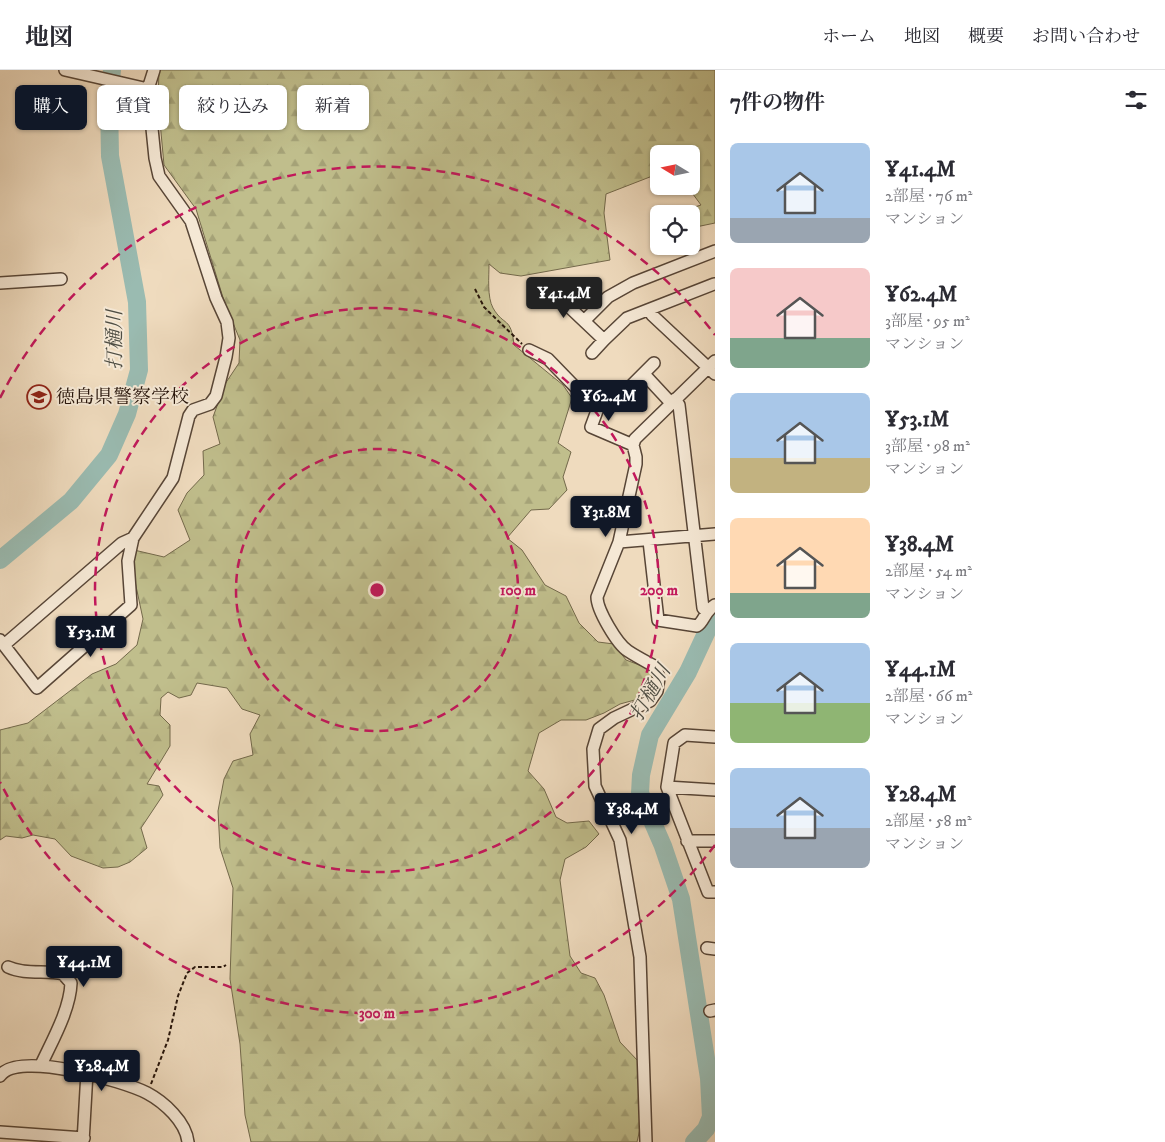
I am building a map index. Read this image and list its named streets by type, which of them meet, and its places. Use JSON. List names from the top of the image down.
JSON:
{
  "water": ["打樋川"],
  "places": {
    "school or university": ["徳島県警察学校"]
  },
  "north": "left",
  "page": {
    "header": "地図",
    "nav": [
      "ホーム",
      "地図",
      "概要",
      "お問い合わせ"
    ],
    "heading": "7件の物件",
    "chip": [
      "購入",
      "賃貸",
      "絞り込み",
      "新着"
    ],
    "list": [
      {
        "name": "¥41.4M",
        "note": "2部屋 · 76 m² · マンション"
      },
      {
        "name": "¥62.4M",
        "note": "3部屋 · 95 m² · マンション"
      },
      {
        "name": "¥53.1M",
        "note": "3部屋 · 98 m² · マンション"
      },
      {
        "name": "¥38.4M",
        "note": "2部屋 · 54 m² · マンション"
      },
      {
        "name": "¥44.1M",
        "note": "2部屋 · 66 m² · マンション"
      },
      {
        "name": "¥28.4M",
        "note": "2部屋 · 58 m² · マンション"
      }
    ],
    "price": [
      "¥41.4M",
      "¥62.4M",
      "¥31.8M",
      "¥53.1M",
      "¥38.4M",
      "¥44.1M",
      "¥28.4M"
    ]
  },
  "rings": ["100 m", "200 m", "300 m"]
}
